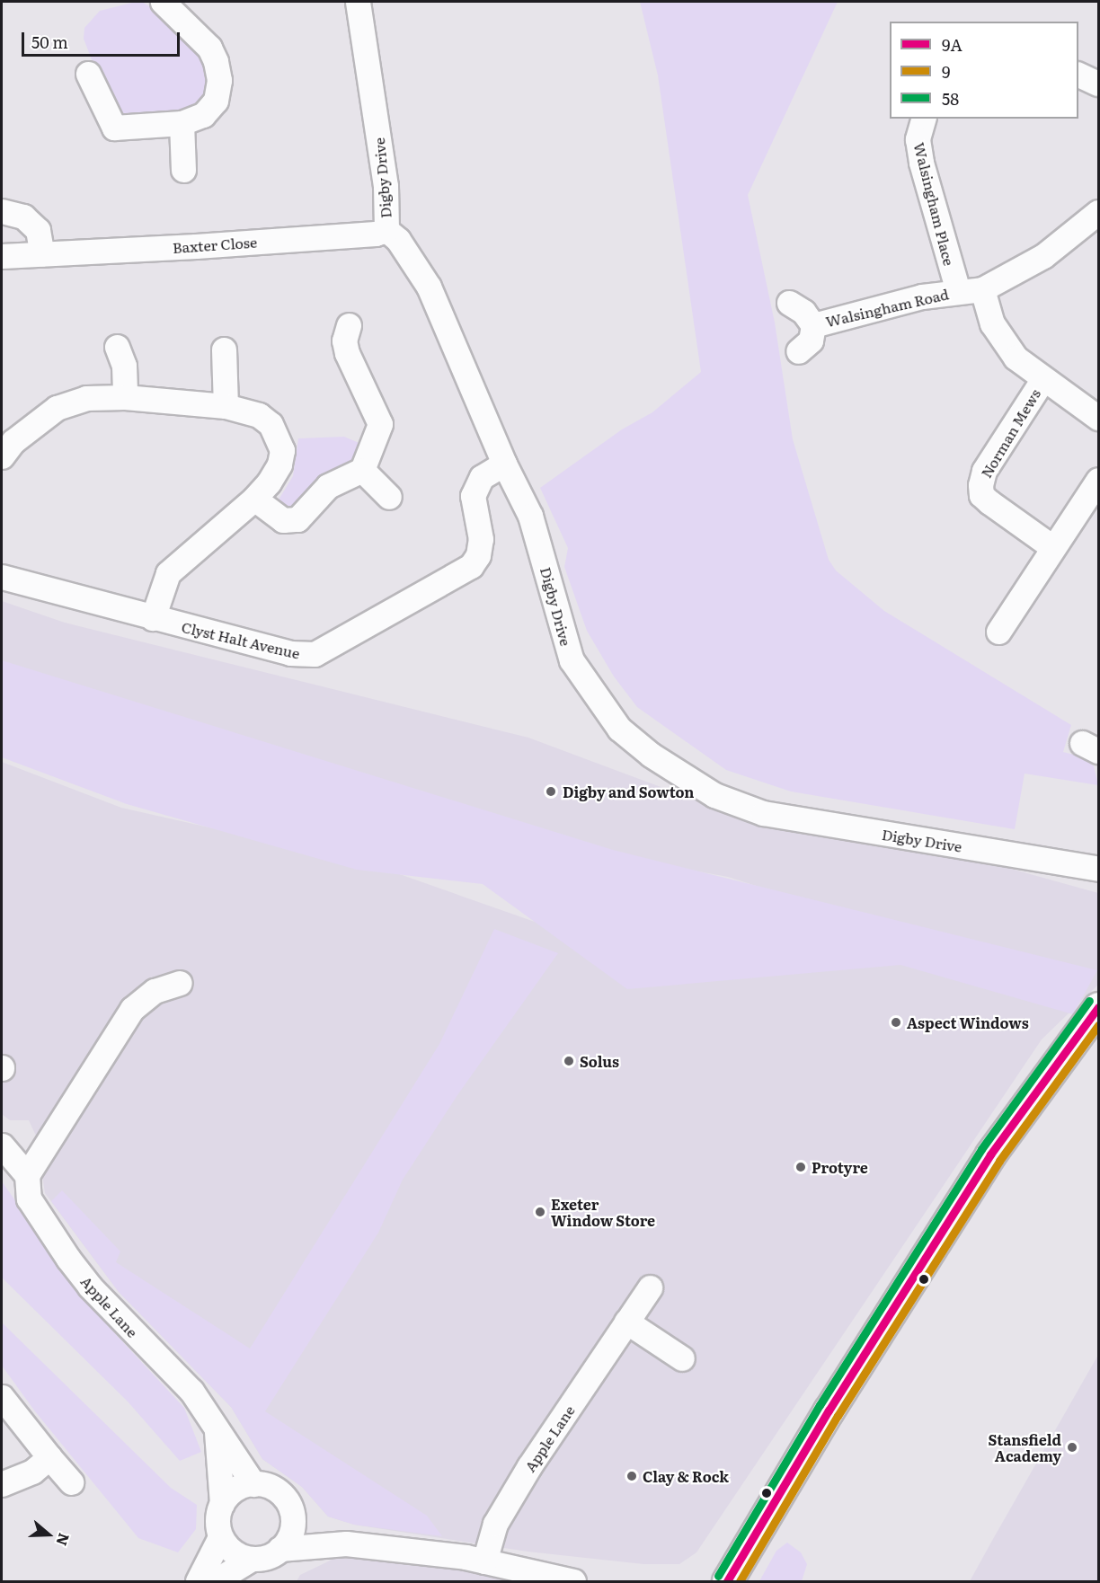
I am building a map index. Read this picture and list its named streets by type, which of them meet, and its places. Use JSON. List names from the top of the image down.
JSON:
{
  "streets": {
    "street": [
      "Digby Drive",
      "Walsingham Place",
      "Baxter Close",
      "Walsingham Road",
      "Norman Mews",
      "Clyst Halt Avenue",
      "Apple Lane"
    ]
  },
  "crossings": [
    ["Digby Drive", "Baxter Close"],
    ["Digby Drive", "Clyst Halt Avenue"],
    ["Walsingham Place", "Walsingham Road"]
  ],
  "places": [
    "Digby and Sowton",
    "Aspect Windows",
    "Solus",
    "Protyre",
    "Exeter Window Store",
    "Stansfield Academy",
    "Clay & Rock"
  ],
  "lines": ["transit line 58", "transit line 9A", "transit line 9"],
  "legend": ["9A", "9", "58"],
  "scale_bar": "50 m",
  "north": "right"
}
